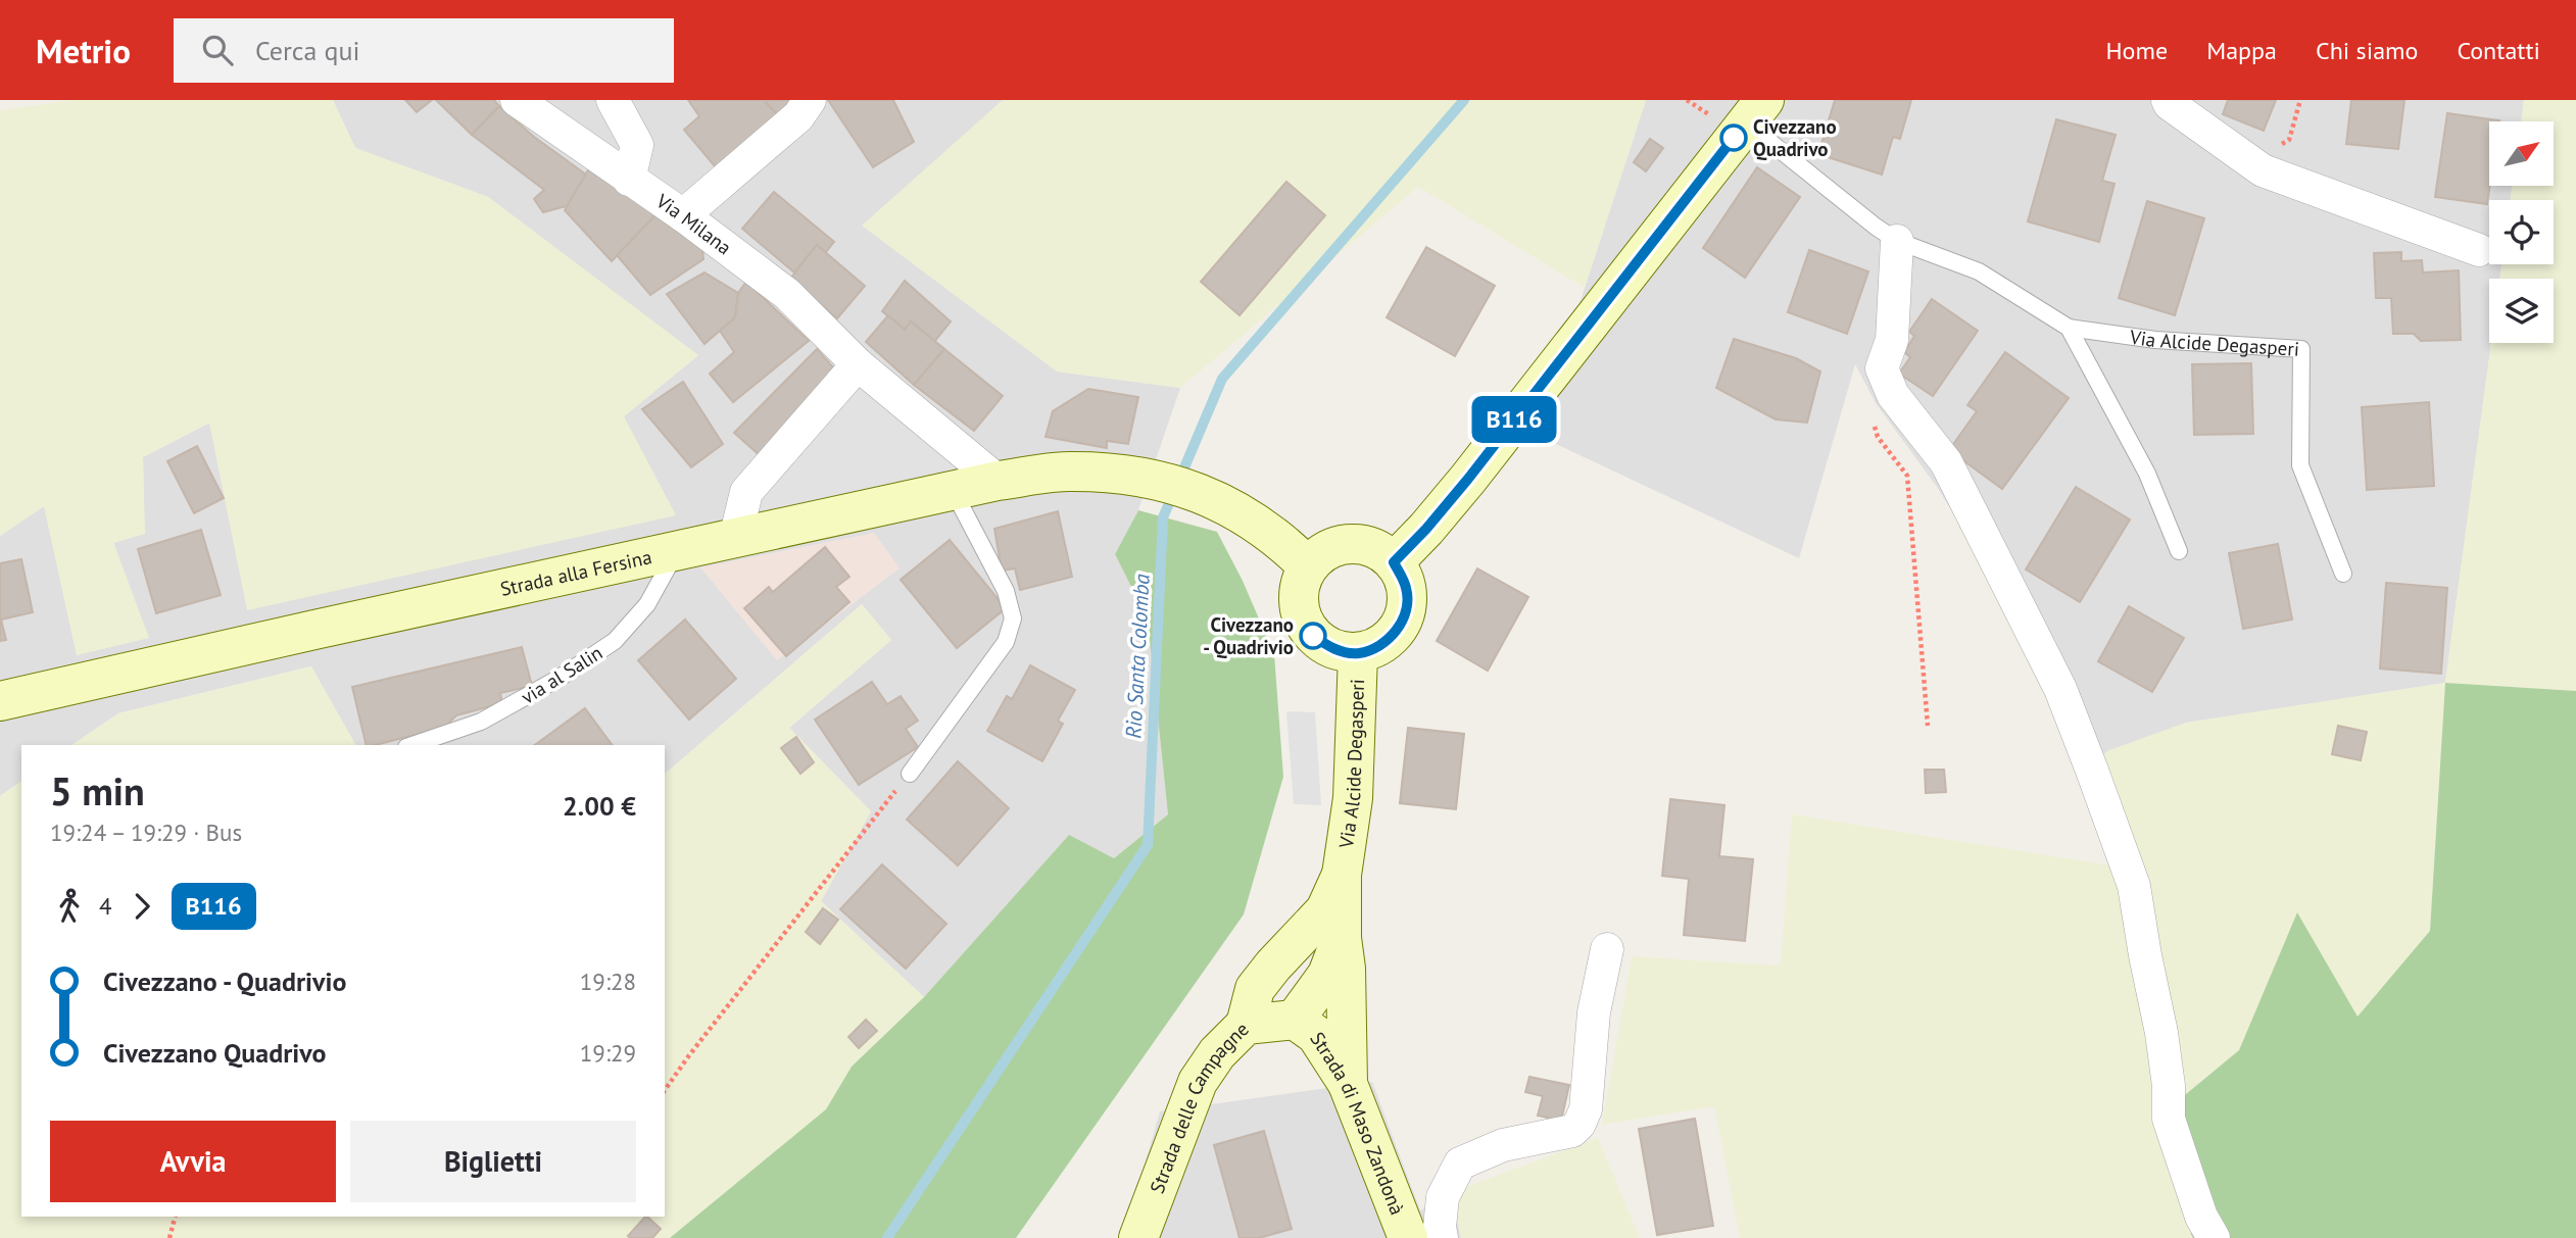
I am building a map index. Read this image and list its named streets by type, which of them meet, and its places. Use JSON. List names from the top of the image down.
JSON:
{
  "streets": {
    "street": [
      "Via Milana",
      "Via Alcide Degasperi",
      "Strada alla Fersina",
      "Strada delle Campagne",
      "Strada di Maso Zandonà"
    ],
    "lane": ["via al Salin"]
  },
  "crossings": [
    ["Via Milana", "Strada alla Fersina"],
    ["Via Alcide Degasperi", "Strada alla Fersina"],
    ["Via Alcide Degasperi", "Strada delle Campagne"],
    ["Via Alcide Degasperi", "Strada di Maso Zandonà"],
    ["Strada alla Fersina", "via al Salin"],
    ["Strada delle Campagne", "Strada di Maso Zandonà"]
  ],
  "water": ["Rio Santa Colomba"],
  "places": ["Civezzano Quadrivo", "Civezzano - Quadrivio"],
  "lines": ["bus line B116"],
  "north": "top right",
  "page": {
    "header": "Metrio",
    "search": "Cerca qui",
    "nav": [
      "Home",
      "Mappa",
      "Chi siamo",
      "Contatti"
    ],
    "on_map": "B116",
    "heading": ["5 min", "19:24 – 19:29 · Bus", "2.00 €"],
    "legs": ["4", "B116"],
    "list": [
      {
        "name": "Civezzano - Quadrivio",
        "value": "19:28"
      },
      {
        "name": "Civezzano Quadrivo",
        "value": "19:29"
      }
    ],
    "buttons": ["Avvia", "Biglietti"]
  }
}
